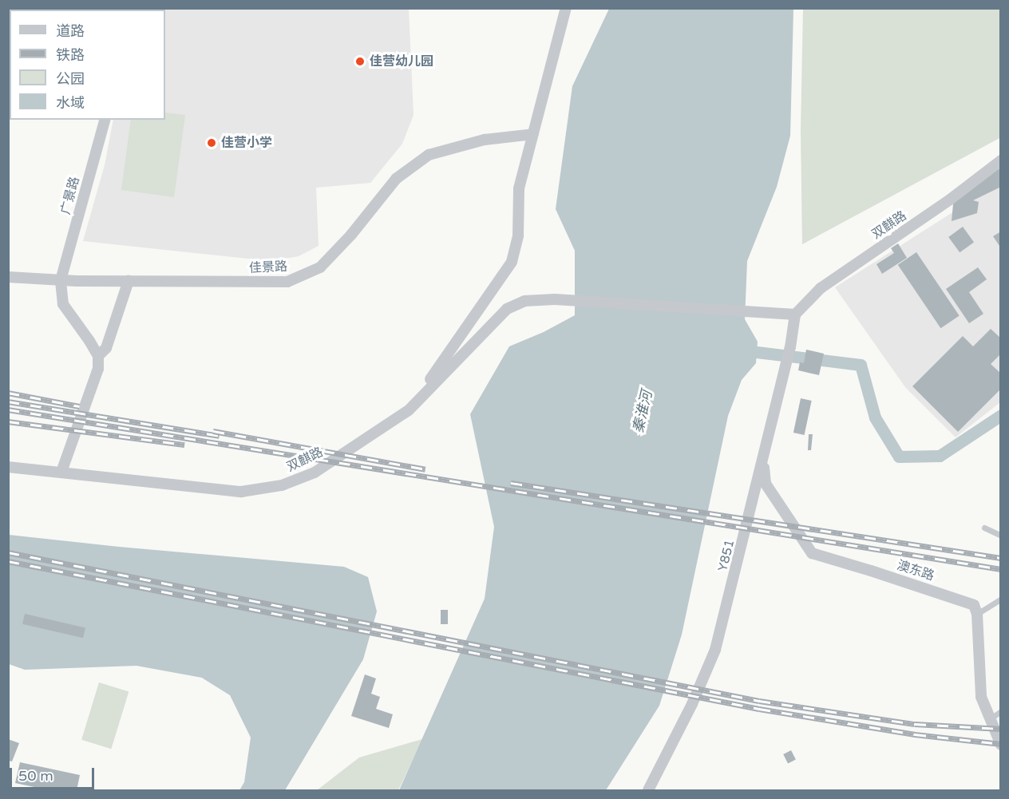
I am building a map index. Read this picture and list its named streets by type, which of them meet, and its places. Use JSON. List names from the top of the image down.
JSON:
{
  "streets": {
    "street": [
      "广景路",
      "双麒路",
      "佳景路",
      "Y851",
      "澳东路"
    ]
  },
  "crossings": [
    ["广景路", "佳景路"],
    ["双麒路", "Y851"],
    ["Y851", "澳东路"]
  ],
  "water": ["秦淮河"],
  "places": ["佳营幼儿园", "佳营小学"],
  "legend": [
    "道路",
    "铁路",
    "公园",
    "水域"
  ],
  "scale_bar": "50 m"
}
